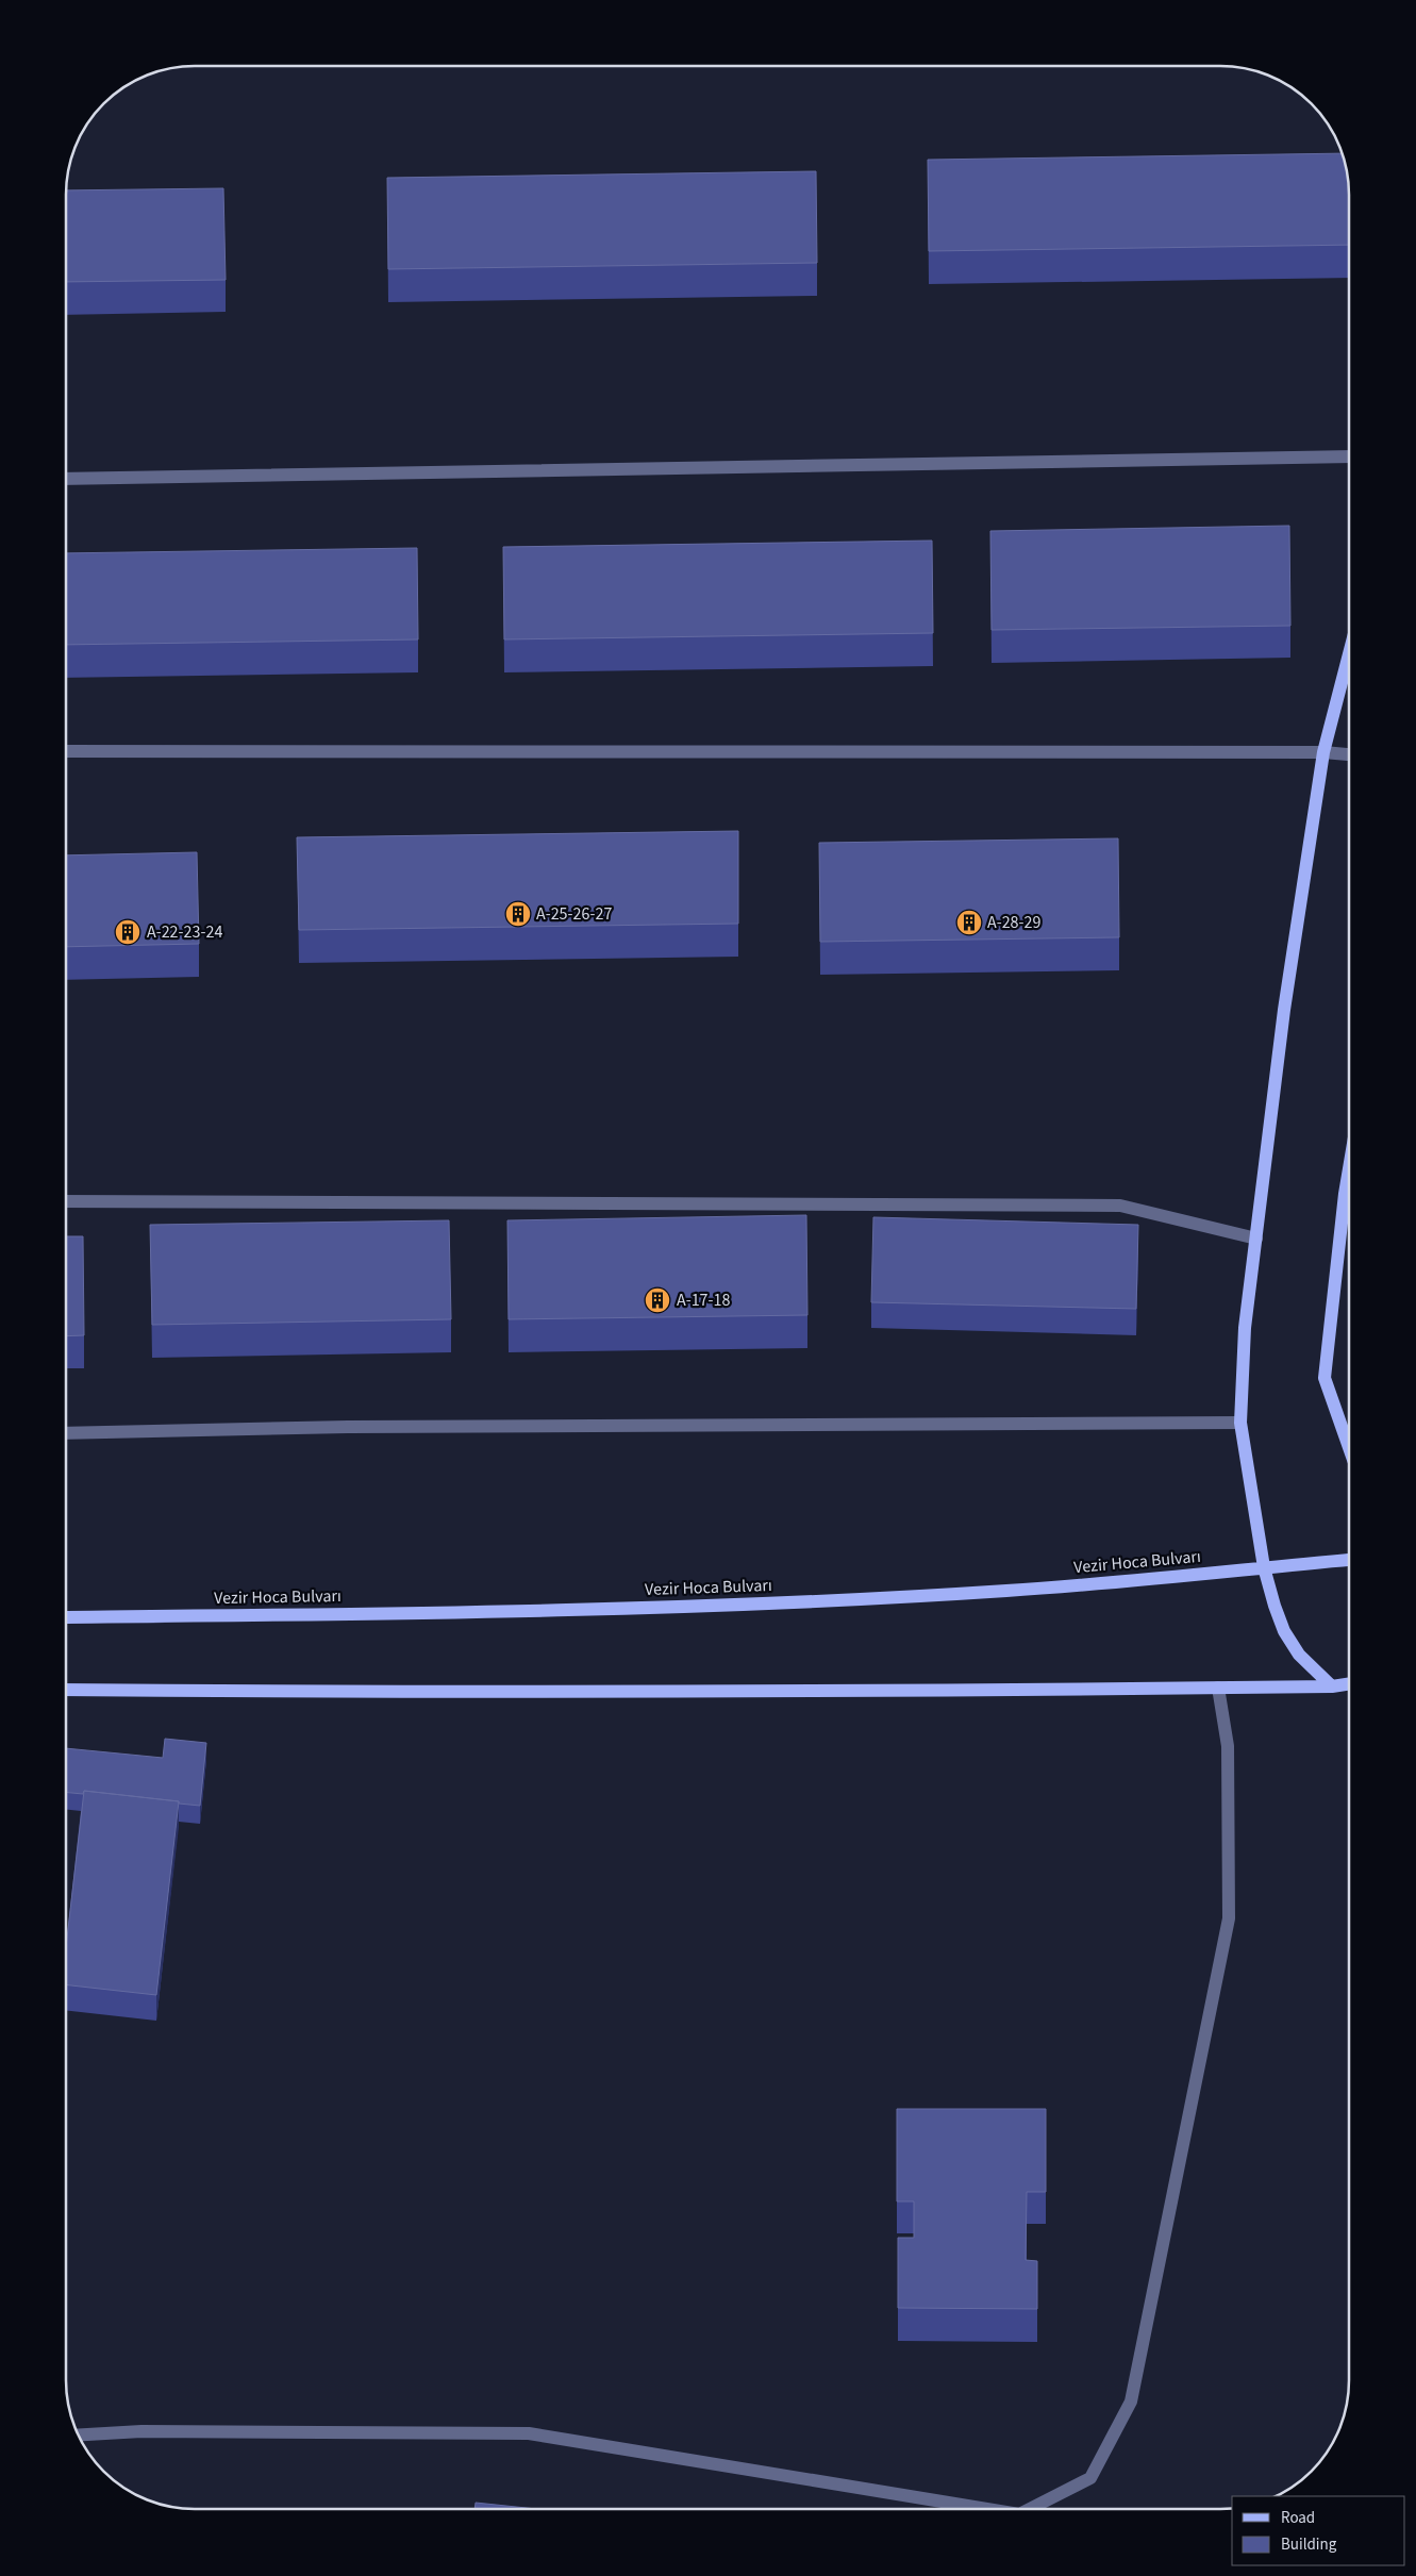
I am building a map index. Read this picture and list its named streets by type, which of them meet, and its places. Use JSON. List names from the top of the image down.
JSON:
{
  "streets": {
    "main road": ["Vezir Hoca Bulvarı"]
  },
  "places": {
    "building": [
      "A-25-26-27",
      "A-28-29",
      "A-22-23-24",
      "A-17-18"
    ]
  },
  "legend": ["Road", "Building"]
}
